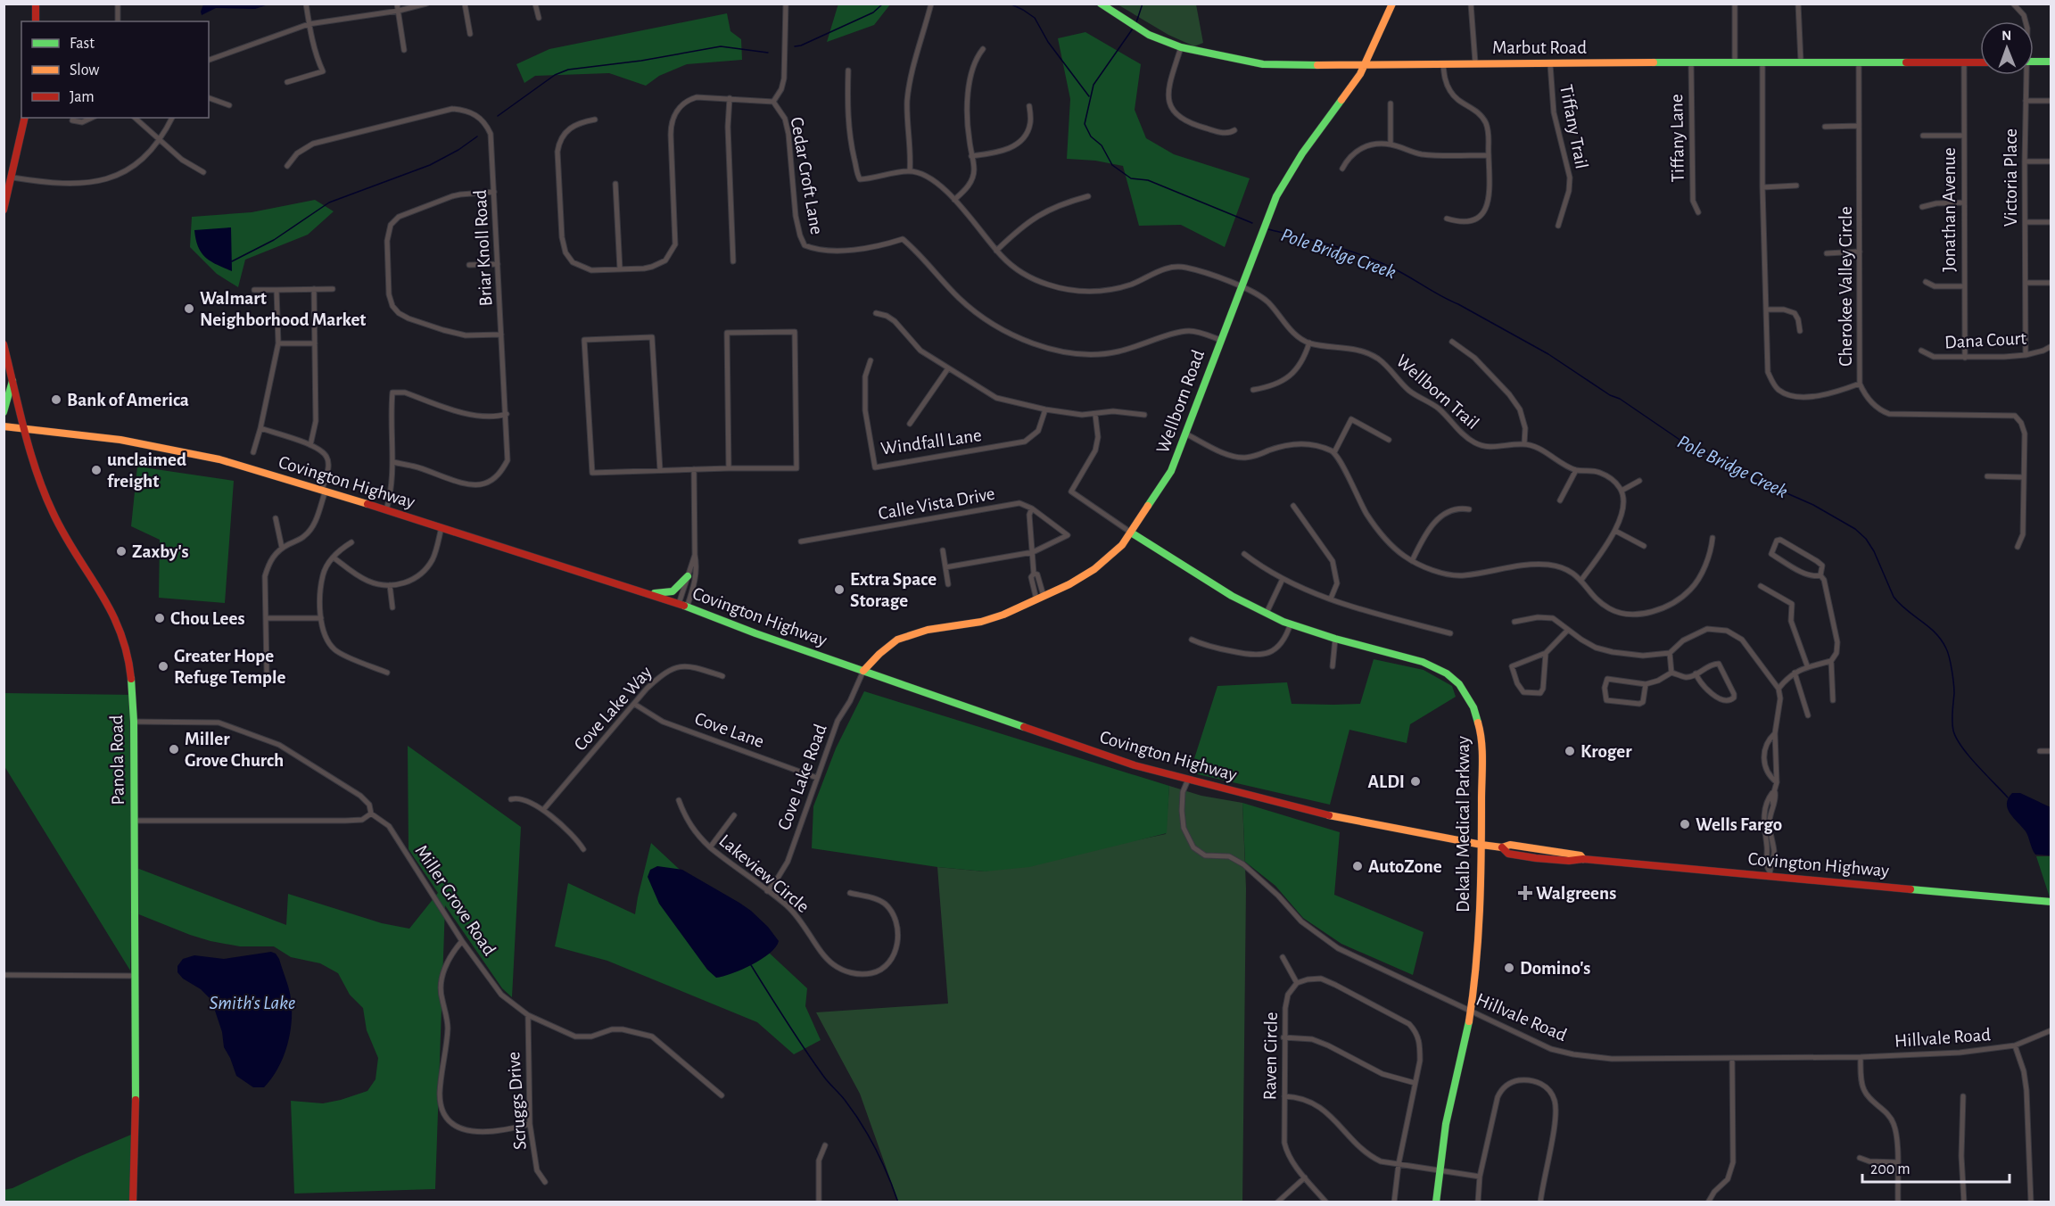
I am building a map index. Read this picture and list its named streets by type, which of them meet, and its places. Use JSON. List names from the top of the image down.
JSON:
{
  "streets": {
    "main road": [
      "Marbut Road",
      "Wellborn Road",
      "Covington Highway",
      "Panola Road",
      "Dekalb Medical Parkway"
    ],
    "street": [
      "Tiffany Trail",
      "Tiffany Lane",
      "Cedar Croft Lane",
      "Victoria Place",
      "Jonathan Avenue",
      "Briar Knoll Road",
      "Cherokee Valley Circle",
      "Dana Court",
      "Wellborn Trail",
      "Windfall Lane",
      "Calle Vista Drive",
      "Cove Lake Way",
      "Cove Lane",
      "Cove Lake Road",
      "Lakeview Circle",
      "Miller Grove Road",
      "Hillvale Road",
      "Raven Circle",
      "Scruggs Drive"
    ]
  },
  "crossings": [
    ["Marbut Road", "Tiffany Trail"],
    ["Marbut Road", "Tiffany Lane"],
    ["Marbut Road", "Jonathan Avenue"],
    ["Marbut Road", "Cherokee Valley Circle"],
    ["Marbut Road", "Wellborn Road"],
    ["Cedar Croft Lane", "Wellborn Road"],
    ["Victoria Place", "Dana Court"],
    ["Jonathan Avenue", "Dana Court"],
    ["Wellborn Road", "Covington Highway"],
    ["Wellborn Road", "Cove Lake Road"],
    ["Wellborn Road", "Dekalb Medical Parkway"],
    ["Covington Highway", "Panola Road"],
    ["Covington Highway", "Cove Lake Road"],
    ["Covington Highway", "Dekalb Medical Parkway"],
    ["Covington Highway", "Hillvale Road"],
    ["Cove Lake Way", "Cove Lane"],
    ["Cove Lane", "Cove Lake Road"],
    ["Panola Road", "Miller Grove Road"],
    ["Cove Lake Road", "Lakeview Circle"],
    ["Dekalb Medical Parkway", "Hillvale Road"],
    ["Miller Grove Road", "Scruggs Drive"]
  ],
  "water": ["Pole Bridge Creek", "Smith's Lake"],
  "places": {
    "other": [
      "Walmart Neighborhood Market",
      "Bank of America",
      "unclaimed freight",
      "Zaxby's",
      "Extra Space Storage",
      "Chou Lees",
      "Greater Hope Refuge Temple",
      "Miller Grove Church",
      "Kroger",
      "ALDI",
      "Wells Fargo",
      "AutoZone",
      "Domino's"
    ],
    "health": ["Walgreens"]
  },
  "legend": ["Fast", "Slow", "Jam"],
  "scale_bar": "200 m",
  "north": "top"
}
